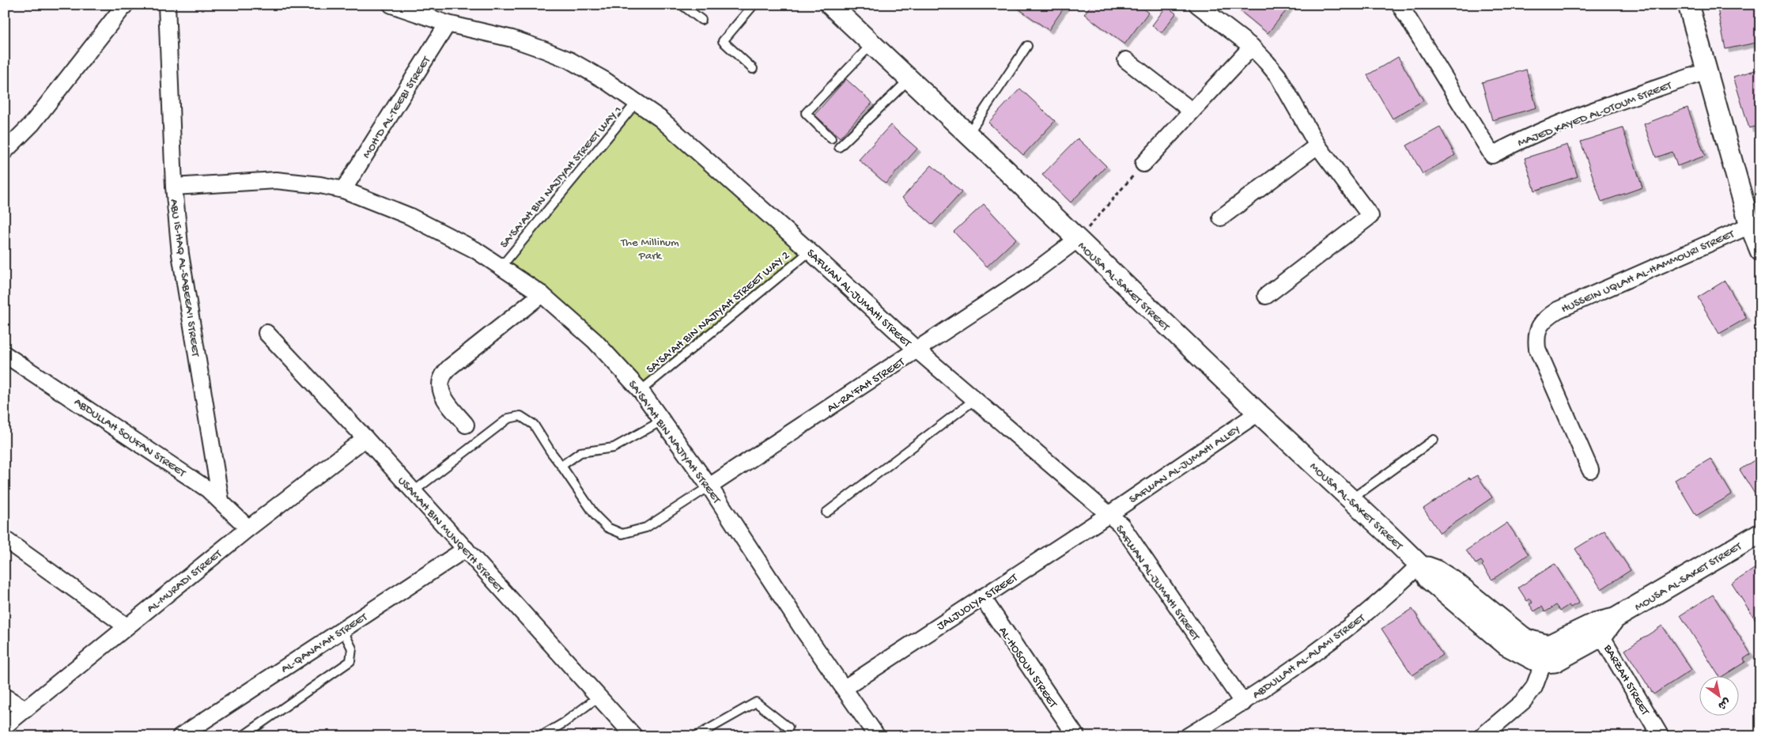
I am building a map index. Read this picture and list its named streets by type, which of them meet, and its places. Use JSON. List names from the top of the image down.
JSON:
{
  "streets": {
    "street": [
      "MOH'D AL-TEEBI STREET",
      "MAJED KAYED AL-OTOUM STREET",
      "HUSSEIN UQLAH AL-HAMMOURI STREET",
      "ABU IS-HAQ AL-SABEEA'I STREET",
      "MOUSA AL-SAKET STREET",
      "SAFWAN AL-JUMAHI STREET",
      "AL-RA'FAH STREET",
      "ABDULLAH SOUFAN STREET",
      "SA'SA'AH BIN NAJIYAH STREET",
      "SAFWAN AL-JUMAHI ALLEY",
      "USAMAH BIN MUNQETH STREET",
      "AL-MURADI STREET",
      "JALJUOLYA STREET",
      "AL-QANA'AH STREET",
      "ABDULLAH AL-ALAMI STREET",
      "AL-HOSOUN STREET",
      "BARZAH STREET"
    ],
    "lane": ["SA'SA'AH BIN NAJIYAH STREET WAY 1", "SA'SA'AH BIN NAJIYAH STREET WAY 2"]
  },
  "crossings": [
    ["MOH'D AL-TEEBI STREET", "SAFWAN AL-JUMAHI STREET"],
    ["MOH'D AL-TEEBI STREET", "SA'SA'AH BIN NAJIYAH STREET"],
    ["SA'SA'AH BIN NAJIYAH STREET WAY 1", "SAFWAN AL-JUMAHI STREET"],
    ["SA'SA'AH BIN NAJIYAH STREET WAY 1", "SA'SA'AH BIN NAJIYAH STREET"],
    ["ABU IS-HAQ AL-SABEEA'I STREET", "ABDULLAH SOUFAN STREET"],
    ["ABU IS-HAQ AL-SABEEA'I STREET", "SA'SA'AH BIN NAJIYAH STREET"],
    ["MOUSA AL-SAKET STREET", "AL-RA'FAH STREET"],
    ["MOUSA AL-SAKET STREET", "SAFWAN AL-JUMAHI ALLEY"],
    ["MOUSA AL-SAKET STREET", "ABDULLAH AL-ALAMI STREET"],
    ["MOUSA AL-SAKET STREET", "BARZAH STREET"],
    ["SAFWAN AL-JUMAHI STREET", "SA'SA'AH BIN NAJIYAH STREET WAY 2"],
    ["SAFWAN AL-JUMAHI STREET", "AL-RA'FAH STREET"],
    ["SAFWAN AL-JUMAHI STREET", "SAFWAN AL-JUMAHI ALLEY"],
    ["SAFWAN AL-JUMAHI STREET", "JALJUOLYA STREET"],
    ["SAFWAN AL-JUMAHI STREET", "ABDULLAH AL-ALAMI STREET"],
    ["SA'SA'AH BIN NAJIYAH STREET WAY 2", "SA'SA'AH BIN NAJIYAH STREET"],
    ["AL-RA'FAH STREET", "SA'SA'AH BIN NAJIYAH STREET"],
    ["ABDULLAH SOUFAN STREET", "AL-MURADI STREET"],
    ["SA'SA'AH BIN NAJIYAH STREET", "JALJUOLYA STREET"],
    ["SAFWAN AL-JUMAHI ALLEY", "JALJUOLYA STREET"],
    ["USAMAH BIN MUNQETH STREET", "AL-MURADI STREET"],
    ["USAMAH BIN MUNQETH STREET", "AL-QANA'AH STREET"],
    ["JALJUOLYA STREET", "AL-HOSOUN STREET"]
  ],
  "parks": ["The Millinum Park"],
  "north": "bottom right"
}
